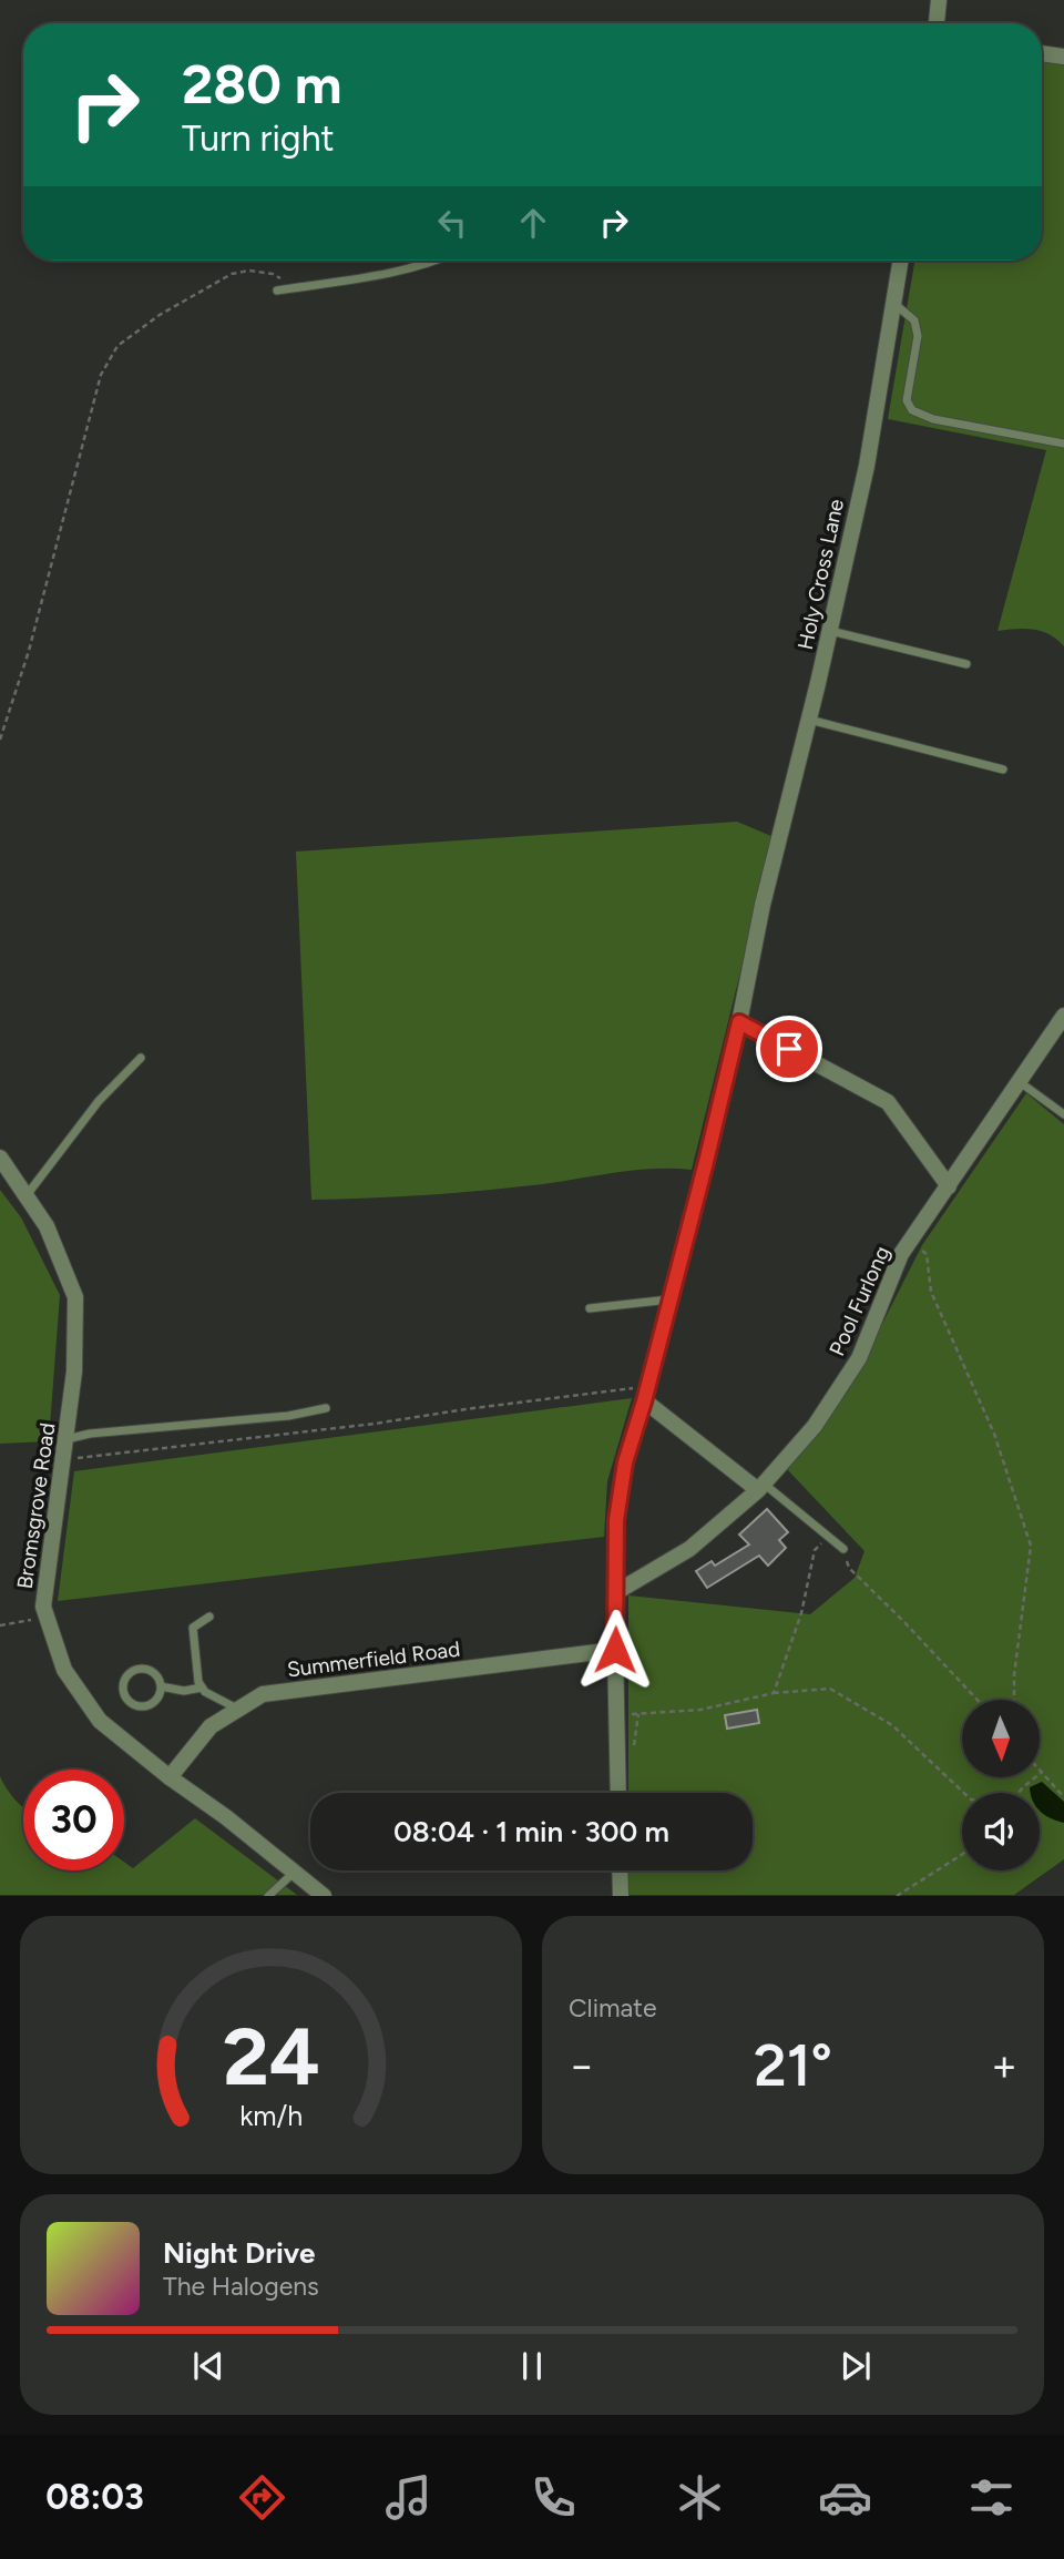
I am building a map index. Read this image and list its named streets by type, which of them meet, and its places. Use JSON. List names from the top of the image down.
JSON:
{
  "streets": {
    "street": [
      "Holy Cross Lane",
      "Pool Furlong",
      "Bromsgrove Road",
      "Summerfield Road"
    ]
  },
  "crossings": [
    ["Holy Cross Lane", "Pool Furlong"],
    ["Holy Cross Lane", "Summerfield Road"],
    ["Bromsgrove Road", "Summerfield Road"]
  ],
  "north": "bottom",
  "page": {
    "turn": ["280 m", "Turn right"],
    "limit": "30",
    "trip": "08:04 · 1 min · 300 m",
    "tile": "Climate",
    "heat": ["−", "21°", "+"],
    "song": ["Night Drive", "The Halogens"],
    "tabs": "08:03",
    "gauge": ["24", "km/h"]
  }
}
